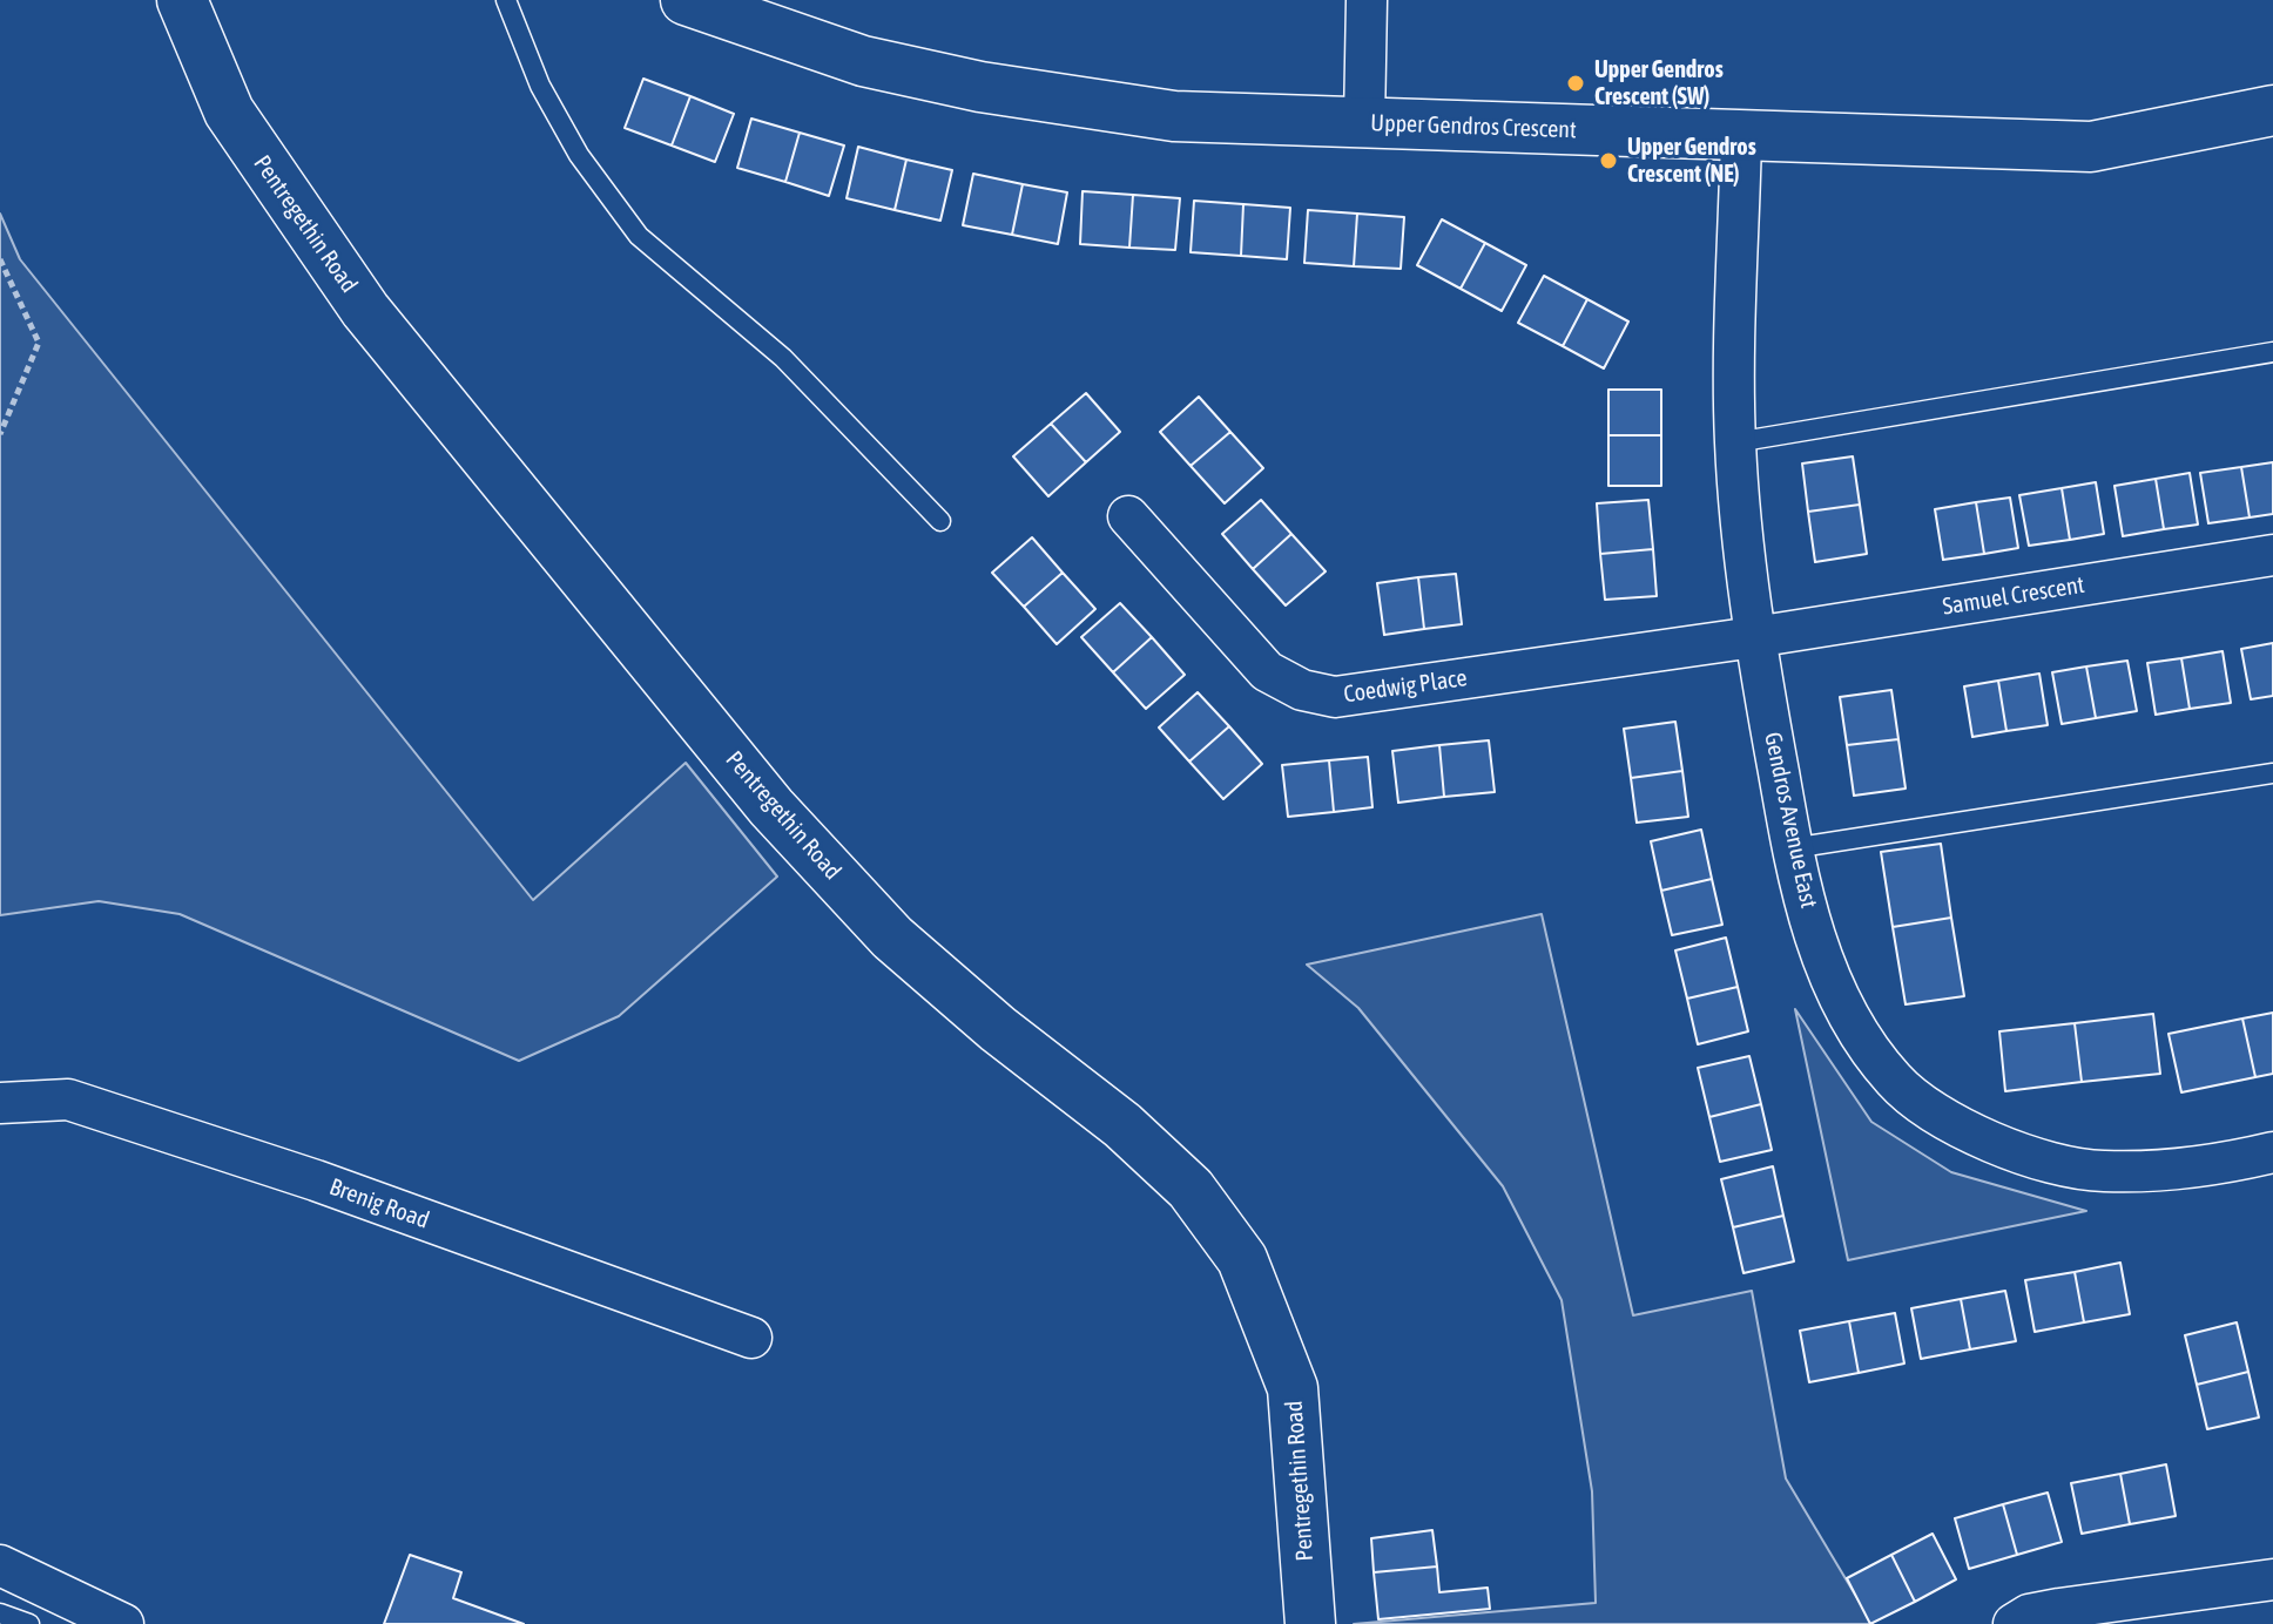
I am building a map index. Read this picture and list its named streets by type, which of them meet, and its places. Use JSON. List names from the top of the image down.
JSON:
{
  "streets": {
    "street": [
      "Upper Gendros Crescent",
      "Pentregethin Road",
      "Samuel Crescent",
      "Coedwig Place",
      "Gendros Avenue East",
      "Brenig Road"
    ]
  },
  "crossings": [
    ["Upper Gendros Crescent", "Gendros Avenue East"],
    ["Samuel Crescent", "Coedwig Place"],
    ["Samuel Crescent", "Gendros Avenue East"],
    ["Coedwig Place", "Gendros Avenue East"]
  ],
  "places": ["Upper Gendros Crescent (SW)", "Upper Gendros Crescent (NE)"]
}
